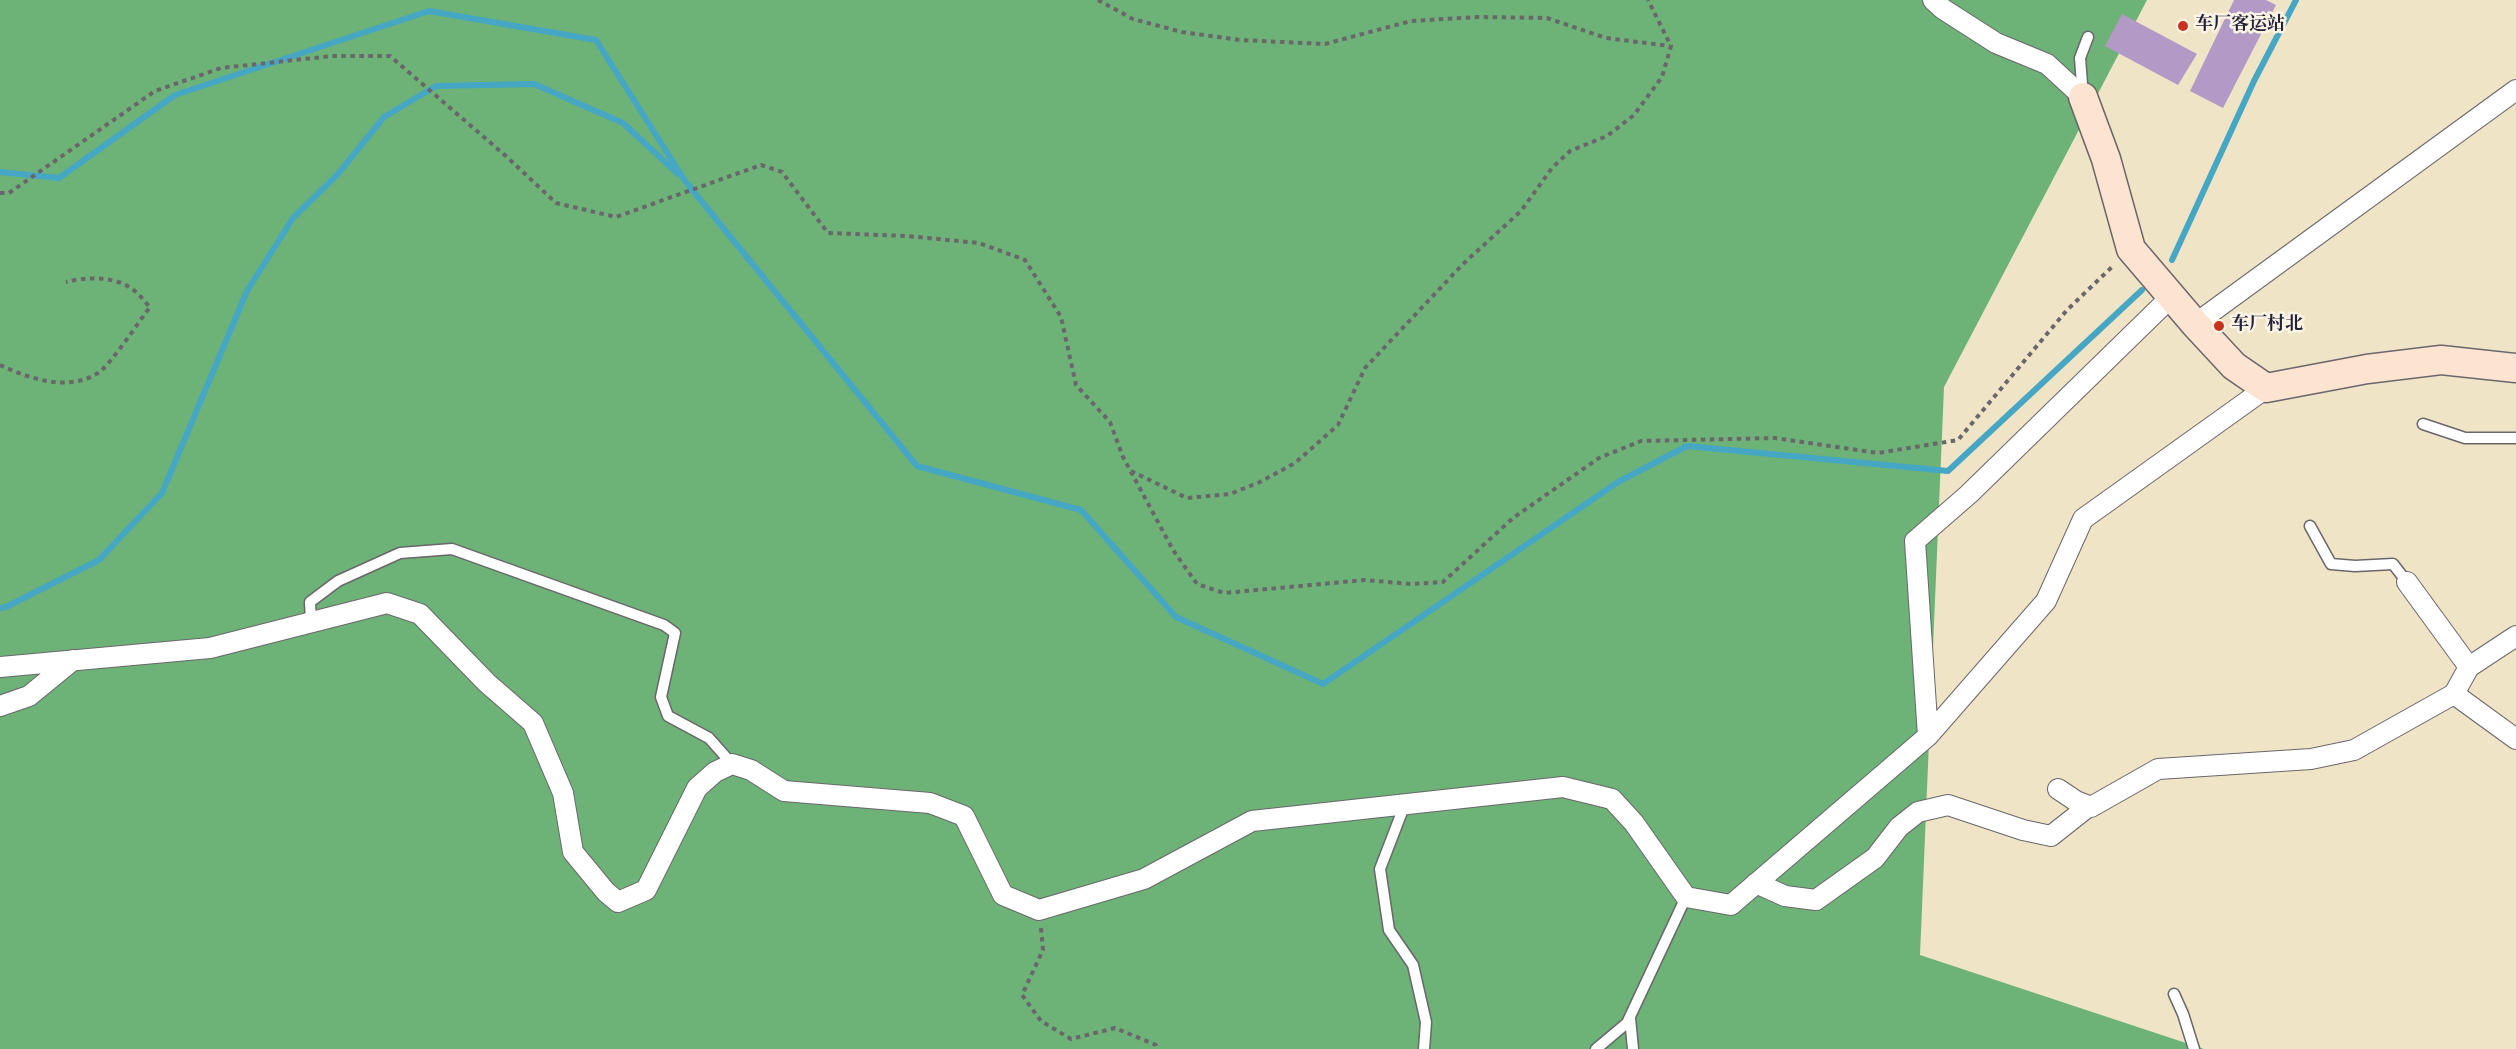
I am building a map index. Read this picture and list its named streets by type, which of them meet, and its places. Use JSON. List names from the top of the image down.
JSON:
{
  "places": ["车厂客运站", "车厂村北"]
}
